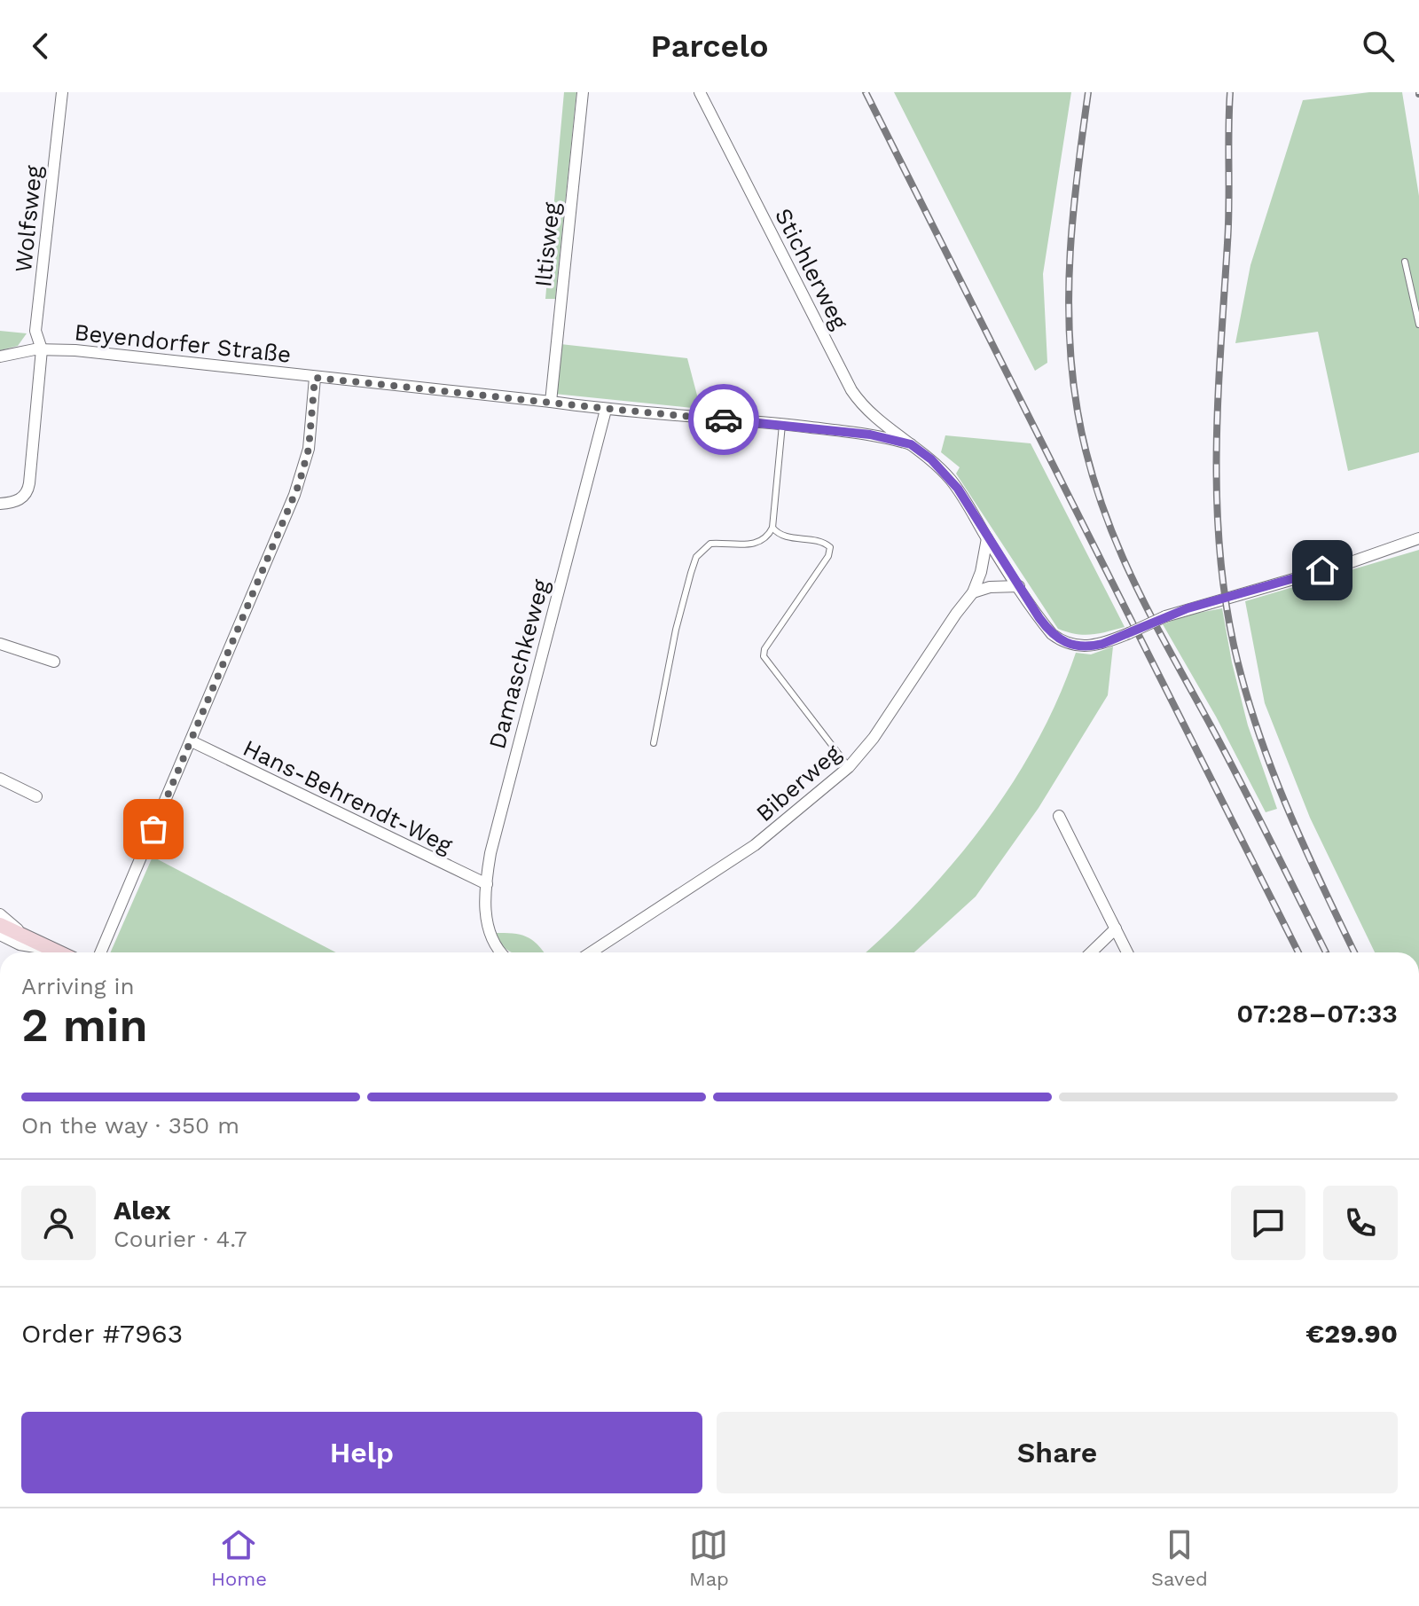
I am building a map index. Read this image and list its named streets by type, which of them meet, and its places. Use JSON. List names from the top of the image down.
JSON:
{
  "streets": {
    "street": [
      "Wolfsweg",
      "Iltisweg",
      "Stichlerweg",
      "Beyendorfer Straße",
      "Damaschkeweg",
      "Biberweg",
      "Hans-Behrendt-Weg"
    ]
  },
  "crossings": [
    ["Wolfsweg", "Beyendorfer Straße"],
    ["Iltisweg", "Beyendorfer Straße"],
    ["Stichlerweg", "Beyendorfer Straße"],
    ["Stichlerweg", "Biberweg"],
    ["Beyendorfer Straße", "Damaschkeweg"],
    ["Damaschkeweg", "Hans-Behrendt-Weg"]
  ],
  "page": {
    "header": "Parcelo",
    "heading": ["2 min", "Arriving in", "07:28–07:33"],
    "panel": [
      "Alex",
      "Courier · 4.7",
      "Order #7963",
      "€29.90"
    ],
    "bar": "On the way · 350 m",
    "buttons": ["Help", "Share"],
    "tabs": ["Home", "Map", "Saved"]
  }
}
